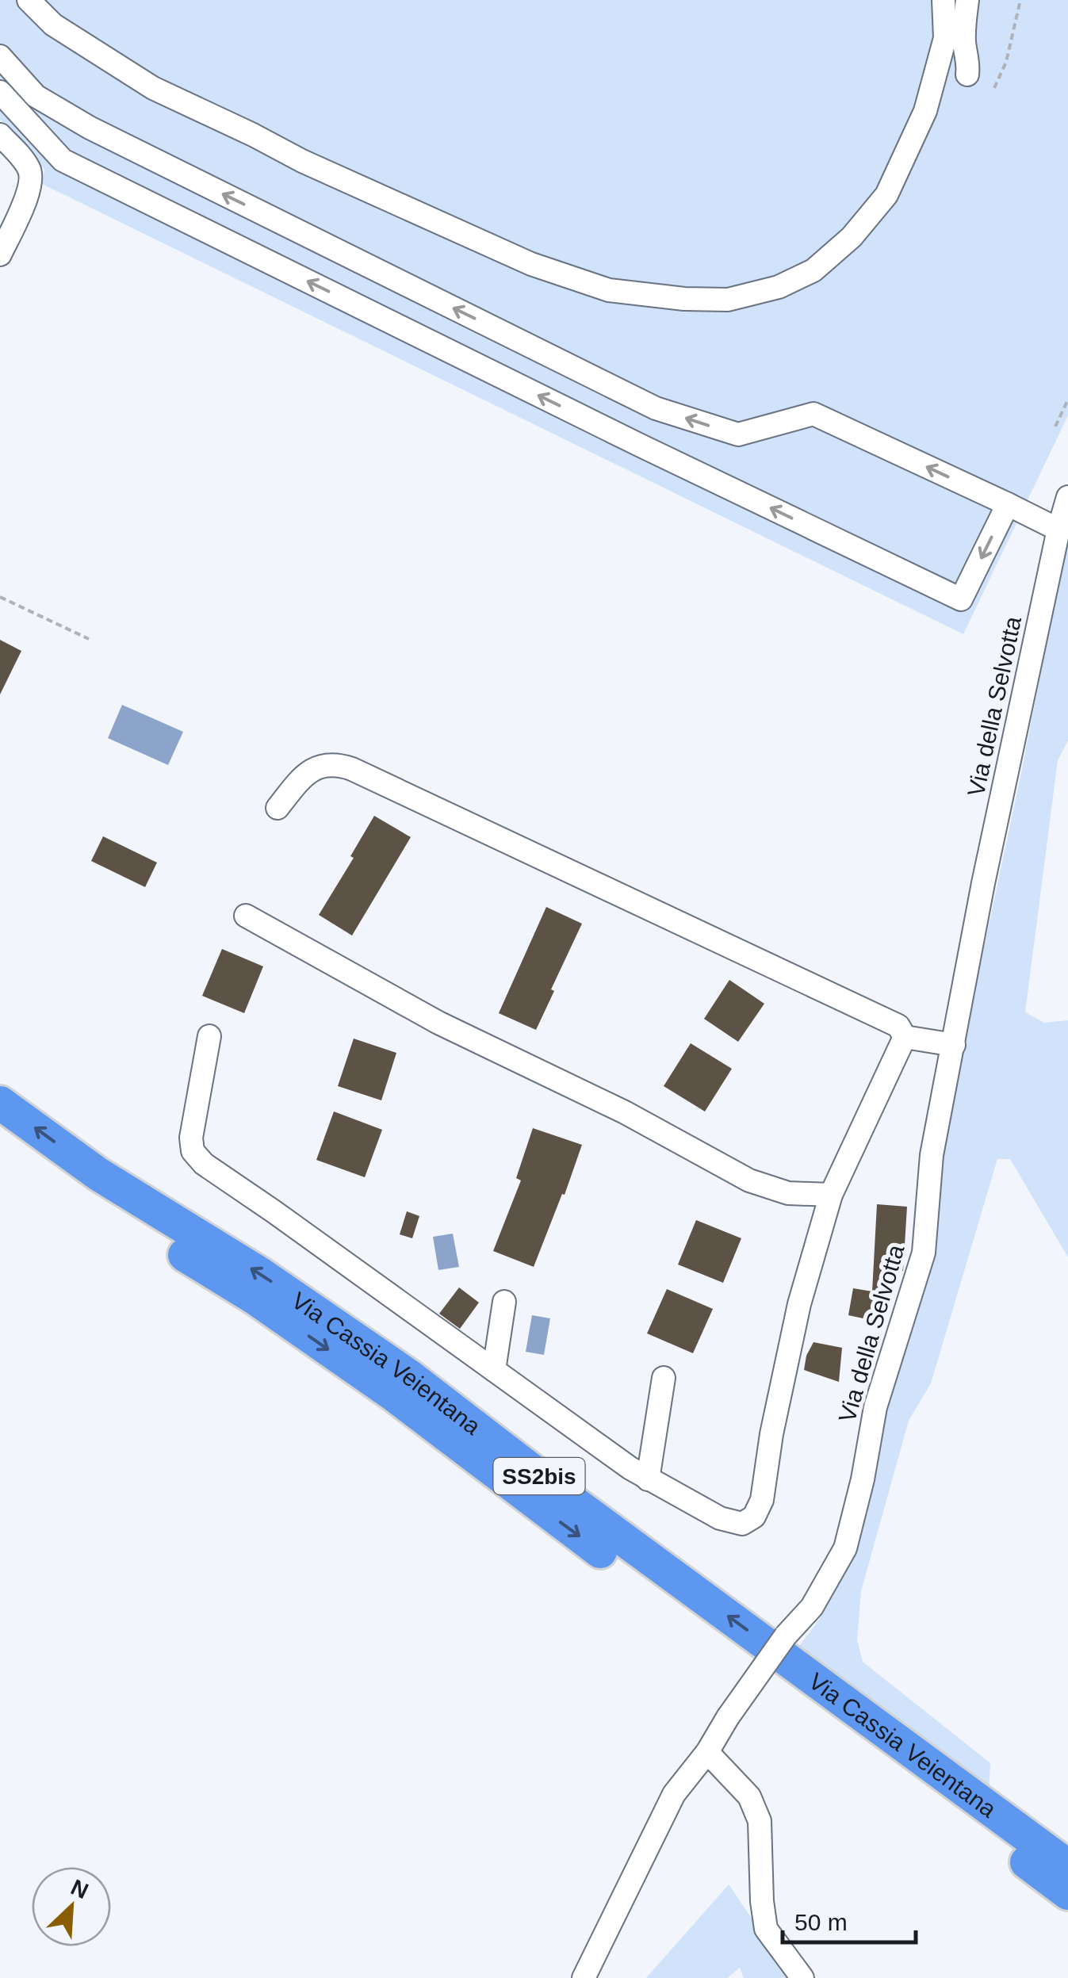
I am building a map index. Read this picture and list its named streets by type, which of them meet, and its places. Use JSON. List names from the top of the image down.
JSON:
{
  "streets": {
    "highway": ["Via Cassia Veientana", "SS2bis"],
    "street": ["Via della Selvotta"]
  },
  "scale_bar": "50 m",
  "north": "top right"
}
